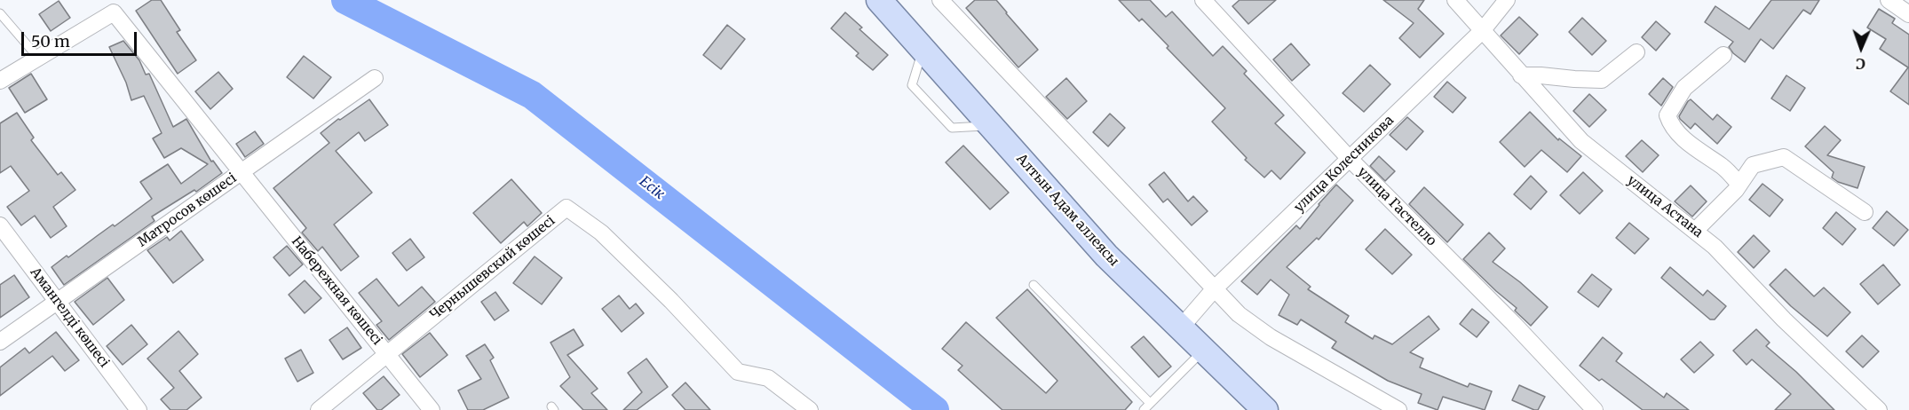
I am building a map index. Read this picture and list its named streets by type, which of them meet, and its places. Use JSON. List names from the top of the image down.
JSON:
{
  "streets": {
    "main road": ["Алтын Адам аллеясы"],
    "street": [
      "улица Колесникова",
      "улица Гастелло",
      "улица Астана",
      "Матросов көшесі",
      "Чернышевский көшесі",
      "Набережная көшесі",
      "Амангелді көшесі"
    ]
  },
  "crossings": [
    ["улица Колесникова", "улица Гастелло"],
    ["улица Колесникова", "улица Астана"],
    ["улица Колесникова", "Алтын Адам аллеясы"],
    ["Матросов көшесі", "Набережная көшесі"],
    ["Матросов көшесі", "Амангелді көшесі"],
    ["Чернышевский көшесі", "Набережная көшесі"]
  ],
  "water": ["Есік"],
  "scale_bar": "50 m",
  "north": "bottom"
}
